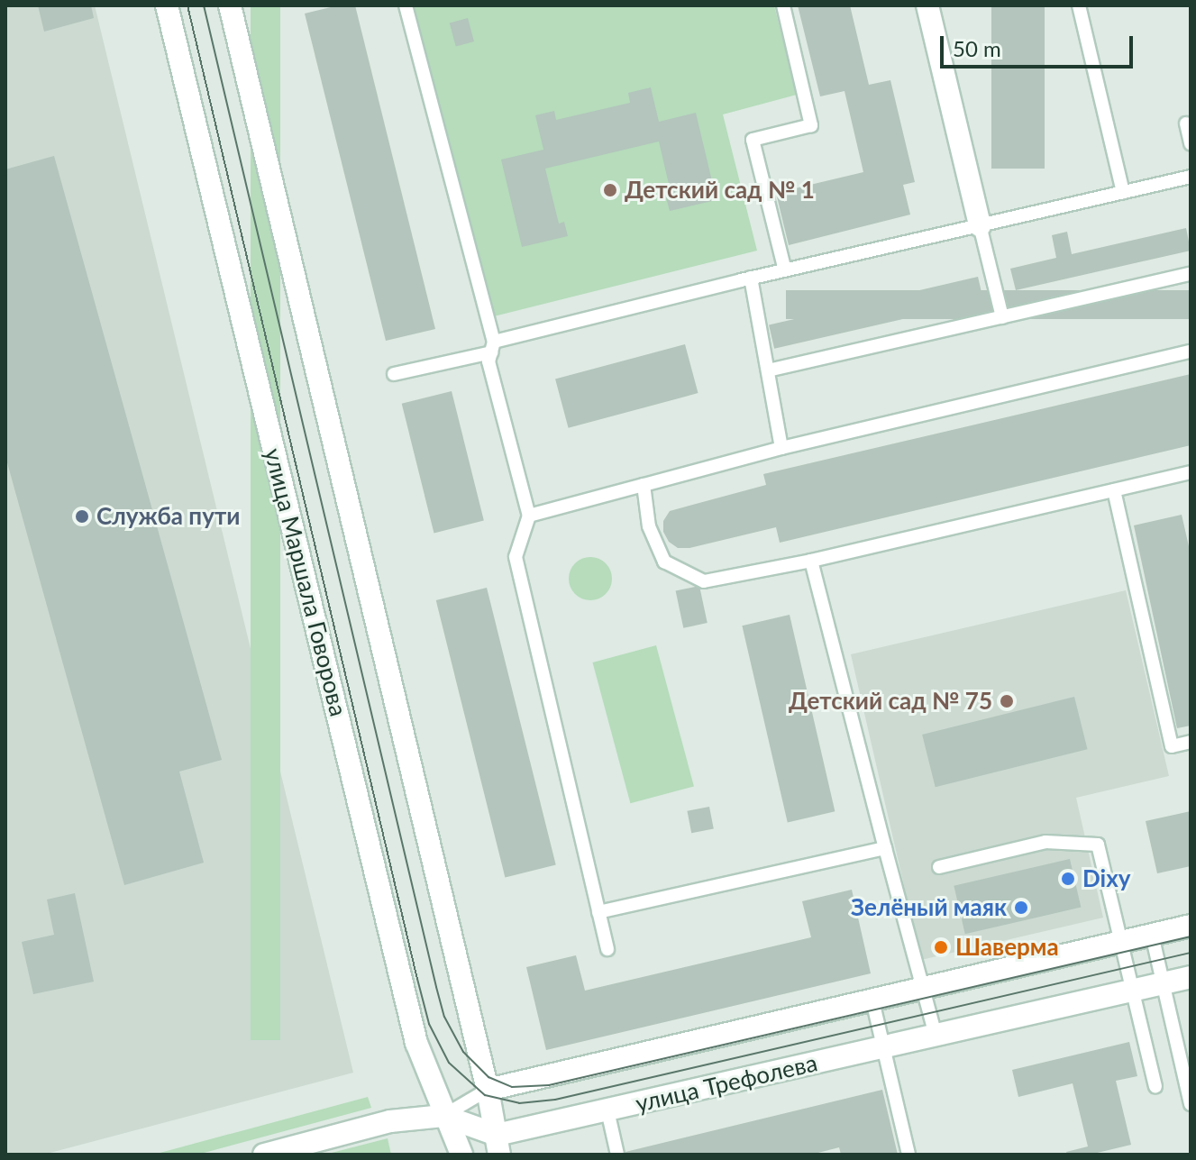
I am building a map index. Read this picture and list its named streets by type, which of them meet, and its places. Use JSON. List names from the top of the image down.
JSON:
{
  "streets": {
    "main road": ["улица Маршала Говорова", "улица Трефолева"]
  },
  "places": [
    "Детский сад № 1",
    "Служба пути",
    "Детский сад № 75",
    "Dixy",
    "Зелёный маяк",
    "Шаверма"
  ],
  "scale_bar": "50 m"
}
